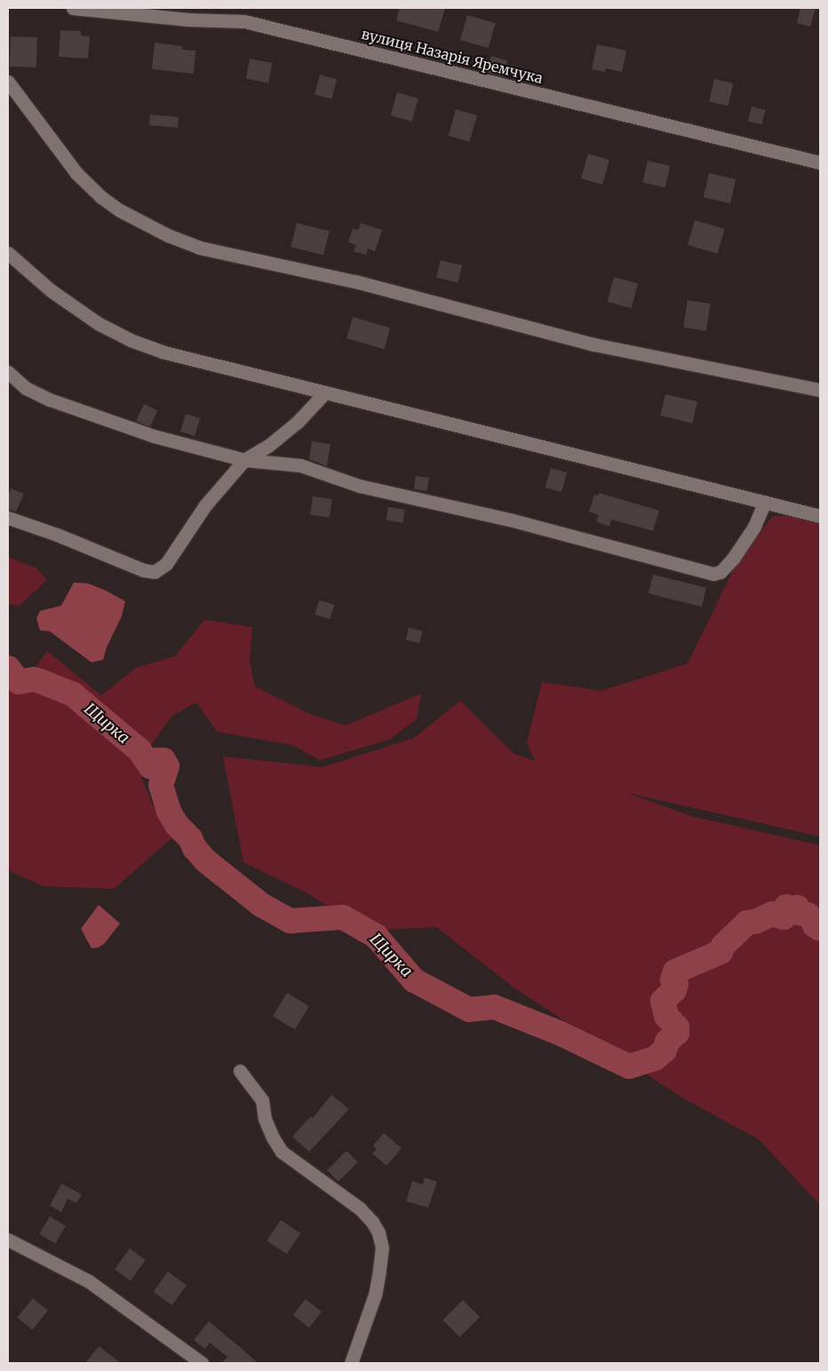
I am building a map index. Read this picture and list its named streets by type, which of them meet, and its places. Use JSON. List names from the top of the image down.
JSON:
{
  "streets": {
    "street": ["вулиця Назарія Яремчука"]
  },
  "water": ["Щирка"]
}
